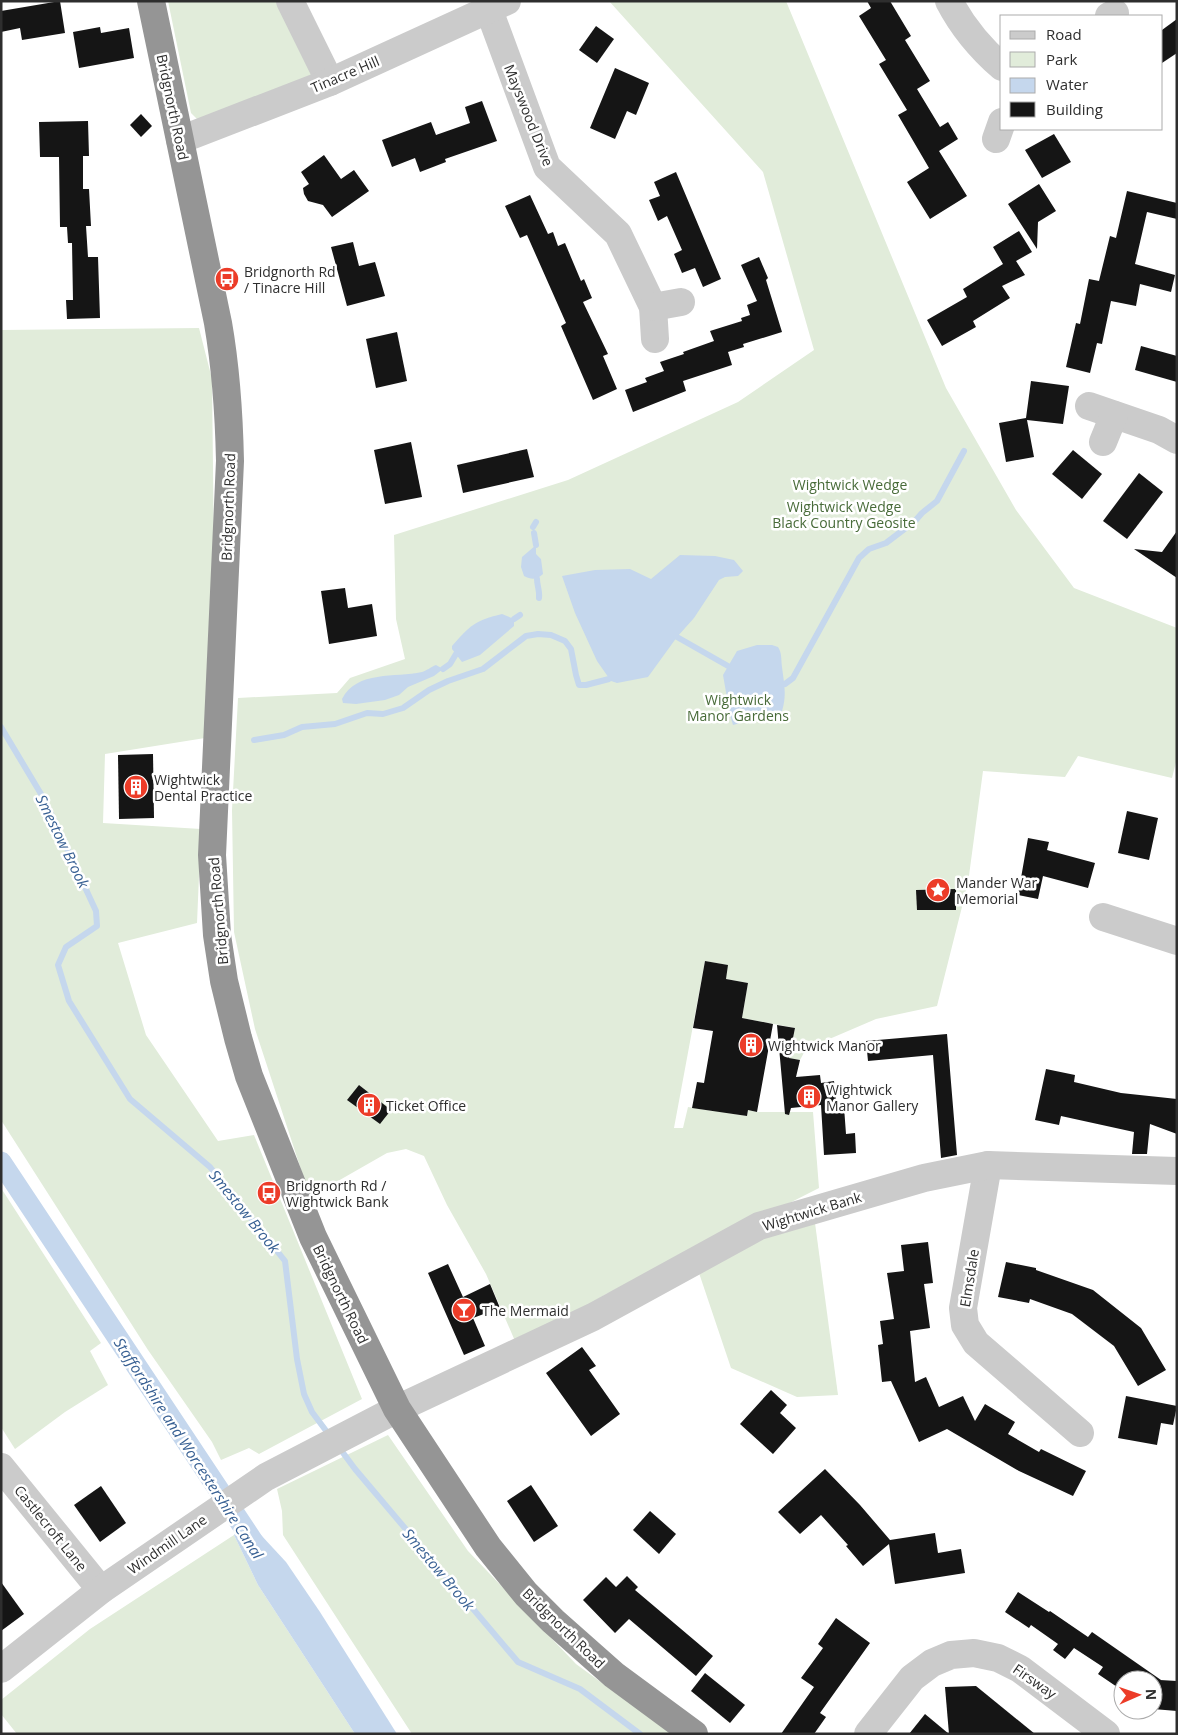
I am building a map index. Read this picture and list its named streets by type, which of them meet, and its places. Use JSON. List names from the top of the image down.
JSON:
{
  "streets": {
    "highway": ["Bridgnorth Road"],
    "street": [
      "Tinacre Hill",
      "Mayswood Drive",
      "Wightwick Bank",
      "Elmsdale",
      "Castlecroft Lane",
      "Windmill Lane",
      "Firsway"
    ]
  },
  "crossings": [
    ["Tinacre Hill", "Bridgnorth Road"],
    ["Tinacre Hill", "Mayswood Drive"],
    ["Bridgnorth Road", "Wightwick Bank"],
    ["Bridgnorth Road", "Windmill Lane"],
    ["Wightwick Bank", "Elmsdale"],
    ["Wightwick Bank", "Windmill Lane"],
    ["Castlecroft Lane", "Windmill Lane"]
  ],
  "water": ["Smestow Brook", "Staffordshire and Worcestershire Canal"],
  "parks": ["Wightwick Wedge", "Wightwick Wedge Black Country Geosite", "Wightwick Manor Gardens"],
  "places": {
    "bus stop": ["Bridgnorth Rd / Tinacre Hill", "Bridgnorth Rd / Wightwick Bank"],
    "building": [
      "Wightwick Dental Practice",
      "Wightwick Manor",
      "Wightwick Manor Gallery",
      "Ticket Office"
    ],
    "place": ["Mander War Memorial"],
    "bar": ["The Mermaid"]
  },
  "legend": [
    "Road",
    "Park",
    "Water",
    "Building"
  ],
  "north": "right"
}
